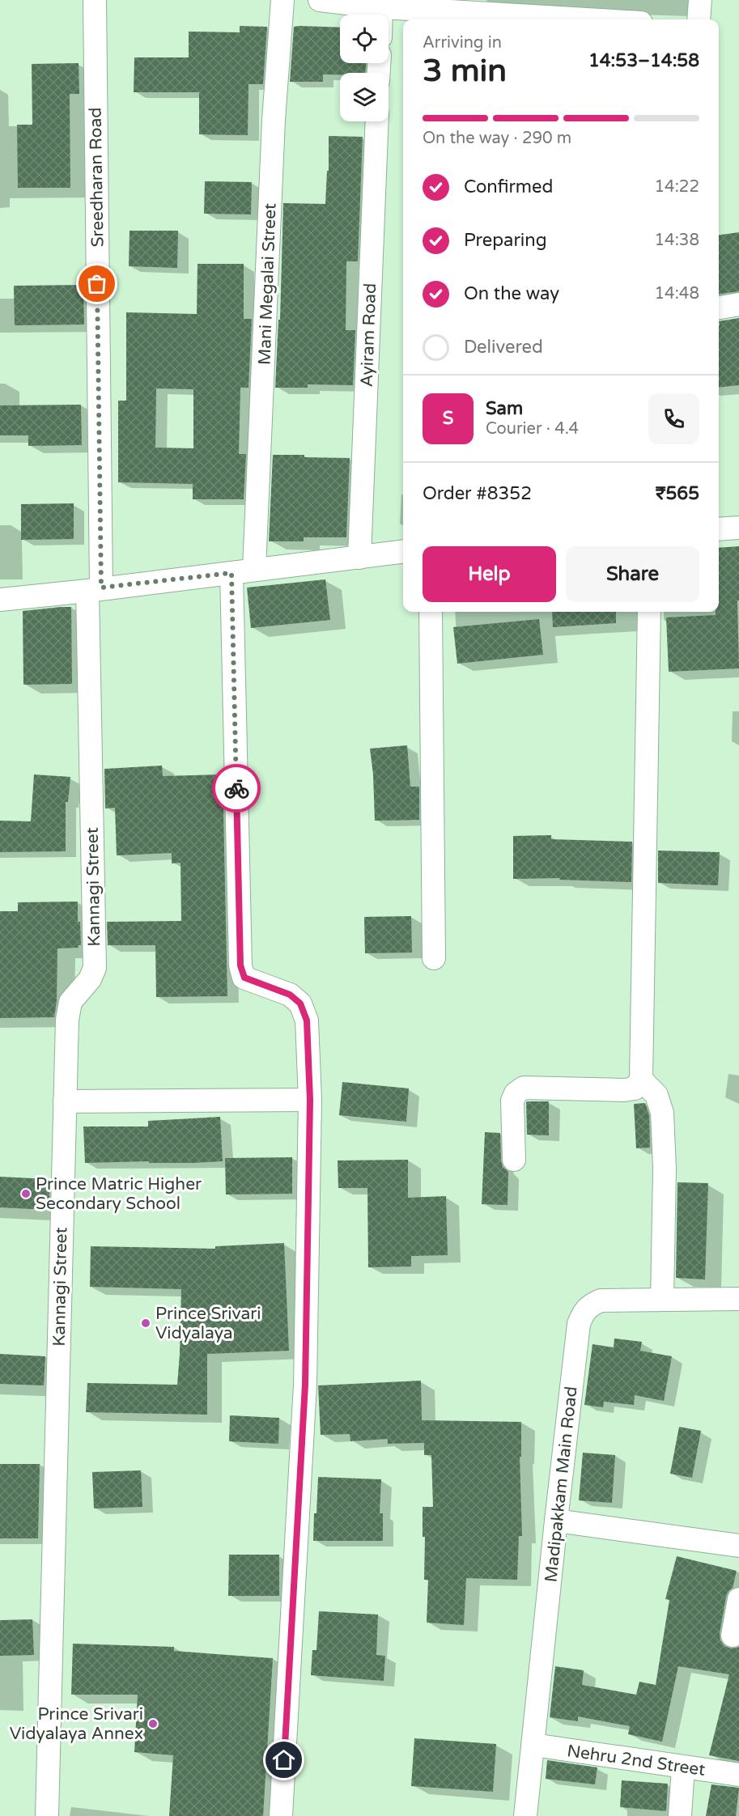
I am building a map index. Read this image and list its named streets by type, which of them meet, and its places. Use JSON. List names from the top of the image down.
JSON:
{
  "streets": {
    "street": [
      "Sreedharan Road",
      "Mani Megalai Street",
      "Ayiram Road",
      "Kannagi Street",
      "Madipakkam Main Road",
      "Nehru 2nd Street"
    ]
  },
  "crossings": [
    ["Sreedharan Road", "Kannagi Street"],
    ["Madipakkam Main Road", "Nehru 2nd Street"]
  ],
  "places": ["Prince Matric Higher Secondary School", "Prince Srivari Vidyalaya", "Prince Srivari Vidyalaya Annex"],
  "page": {
    "heading": ["3 min", "Arriving in", "14:53–14:58"],
    "panel": [
      "Sam",
      "Courier · 4.4",
      "Order #8352",
      "₹565"
    ],
    "bar": "On the way · 290 m",
    "list": [
      ["Confirmed", "14:22"],
      ["Preparing", "14:38"],
      ["On the way", "14:48"],
      "Delivered"
    ],
    "round": "S",
    "buttons": ["Help", "Share"]
  }
}
